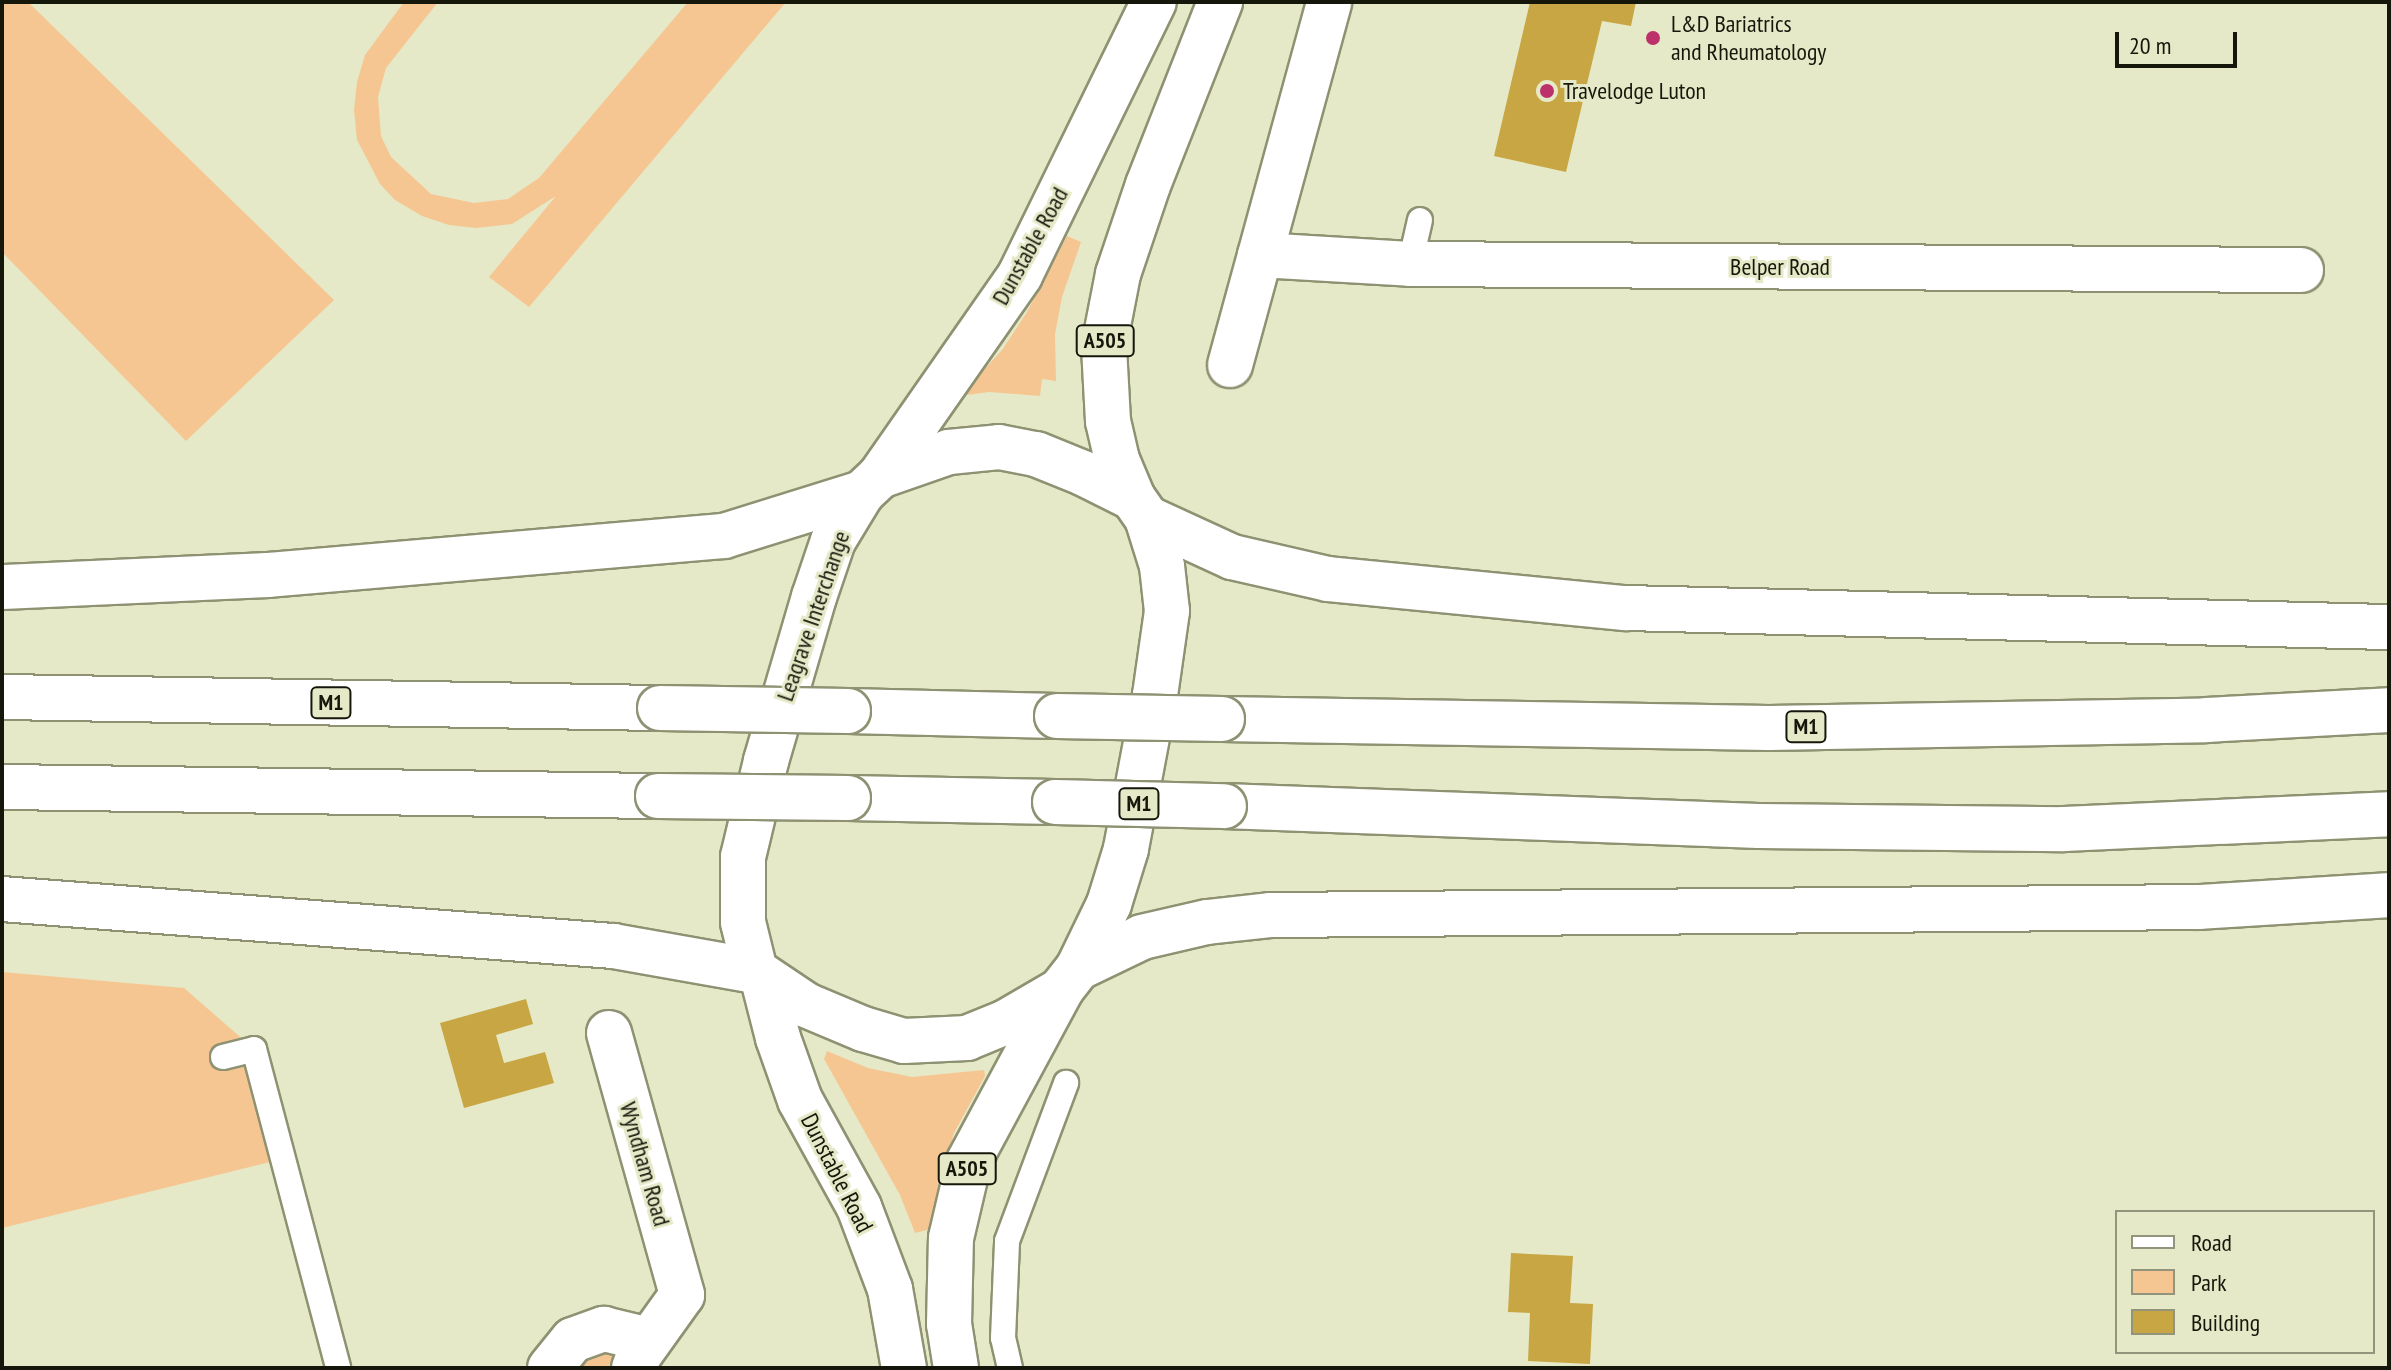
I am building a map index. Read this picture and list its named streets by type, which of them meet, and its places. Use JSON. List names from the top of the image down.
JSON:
{
  "streets": {
    "main road": [
      "Dunstable Road",
      "Belper Road",
      "A505",
      "Leagrave Interchange",
      "M1",
      "Wyndham Road"
    ]
  },
  "crossings": [
    ["Dunstable Road", "Leagrave Interchange"]
  ],
  "places": ["L&D Bariatrics and Rheumatology", "Travelodge Luton"],
  "legend": ["Road", "Park", "Building"],
  "scale_bar": "20 m"
}
